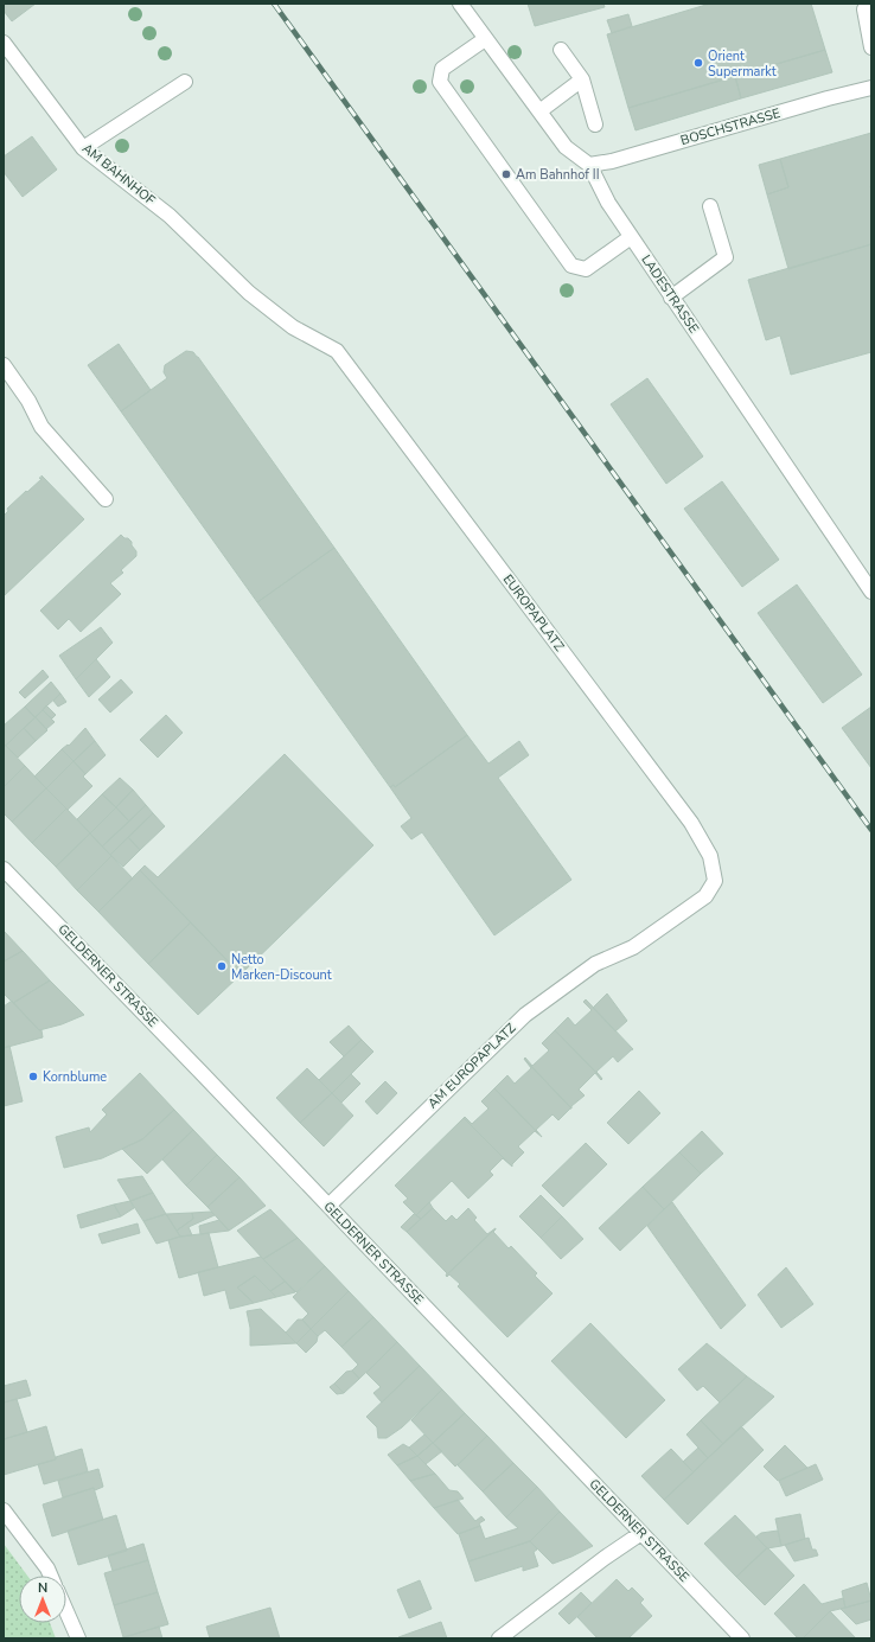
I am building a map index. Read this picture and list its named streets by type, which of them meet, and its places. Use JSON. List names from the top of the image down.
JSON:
{
  "streets": {
    "street": [
      "BOSCHSTRASSE",
      "AM BAHNHOF",
      "LADESTRASSE",
      "EUROPAPLATZ",
      "GELDERNER STRASSE",
      "AM EUROPAPLATZ"
    ]
  },
  "crossings": [
    ["BOSCHSTRASSE", "LADESTRASSE"],
    ["AM BAHNHOF", "EUROPAPLATZ"],
    ["EUROPAPLATZ", "AM EUROPAPLATZ"],
    ["GELDERNER STRASSE", "AM EUROPAPLATZ"]
  ],
  "places": [
    "Orient Supermarkt",
    "Am Bahnhof II",
    "Netto Marken-Discount",
    "Kornblume"
  ],
  "north": "top"
}
